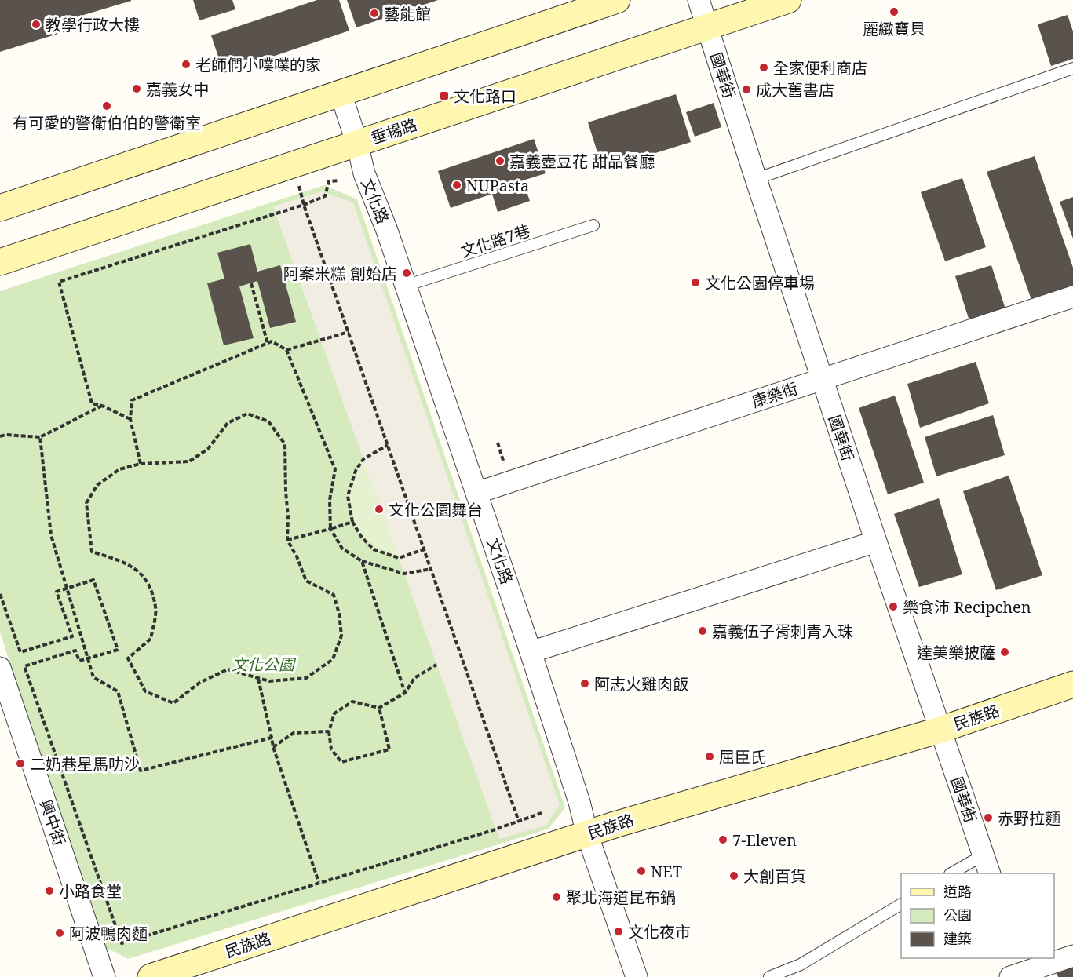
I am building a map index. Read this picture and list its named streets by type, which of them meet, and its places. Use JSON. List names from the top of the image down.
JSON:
{
  "streets": {
    "street": [
      "國華街",
      "垂楊路",
      "文化路",
      "康樂街",
      "民族路",
      "興中街"
    ],
    "lane": ["文化路7巷"]
  },
  "crossings": [
    ["國華街", "垂楊路"],
    ["國華街", "康樂街"],
    ["國華街", "民族路"],
    ["垂楊路", "文化路"],
    ["文化路", "文化路7巷"],
    ["文化路", "康樂街"],
    ["文化路", "民族路"]
  ],
  "parks": ["文化公園"],
  "places": {
    "other": [
      "麗緻寶貝",
      "藝能館",
      "教學行政大樓",
      "老師們小噗噗的家",
      "全家便利商店",
      "嘉義女中",
      "成大舊書店",
      "有可愛的警衛伯伯的警衛室",
      "嘉義壺豆花 甜品餐廳",
      "NUPasta",
      "阿案米糕 創始店",
      "文化公園停車場",
      "文化公園舞台",
      "樂食沛 Recipchen",
      "嘉義伍子胥刺青入珠",
      "達美樂披薩",
      "阿志火雞肉飯",
      "屈臣氏",
      "二奶巷星馬叻沙",
      "赤野拉麵",
      "7-Eleven",
      "NET",
      "大創百貨",
      "小路食堂",
      "聚北海道昆布鍋",
      "文化夜市",
      "阿波鴨肉麵"
    ],
    "transit": ["文化路口"]
  },
  "legend": ["道路", "公園", "建築"]
}
